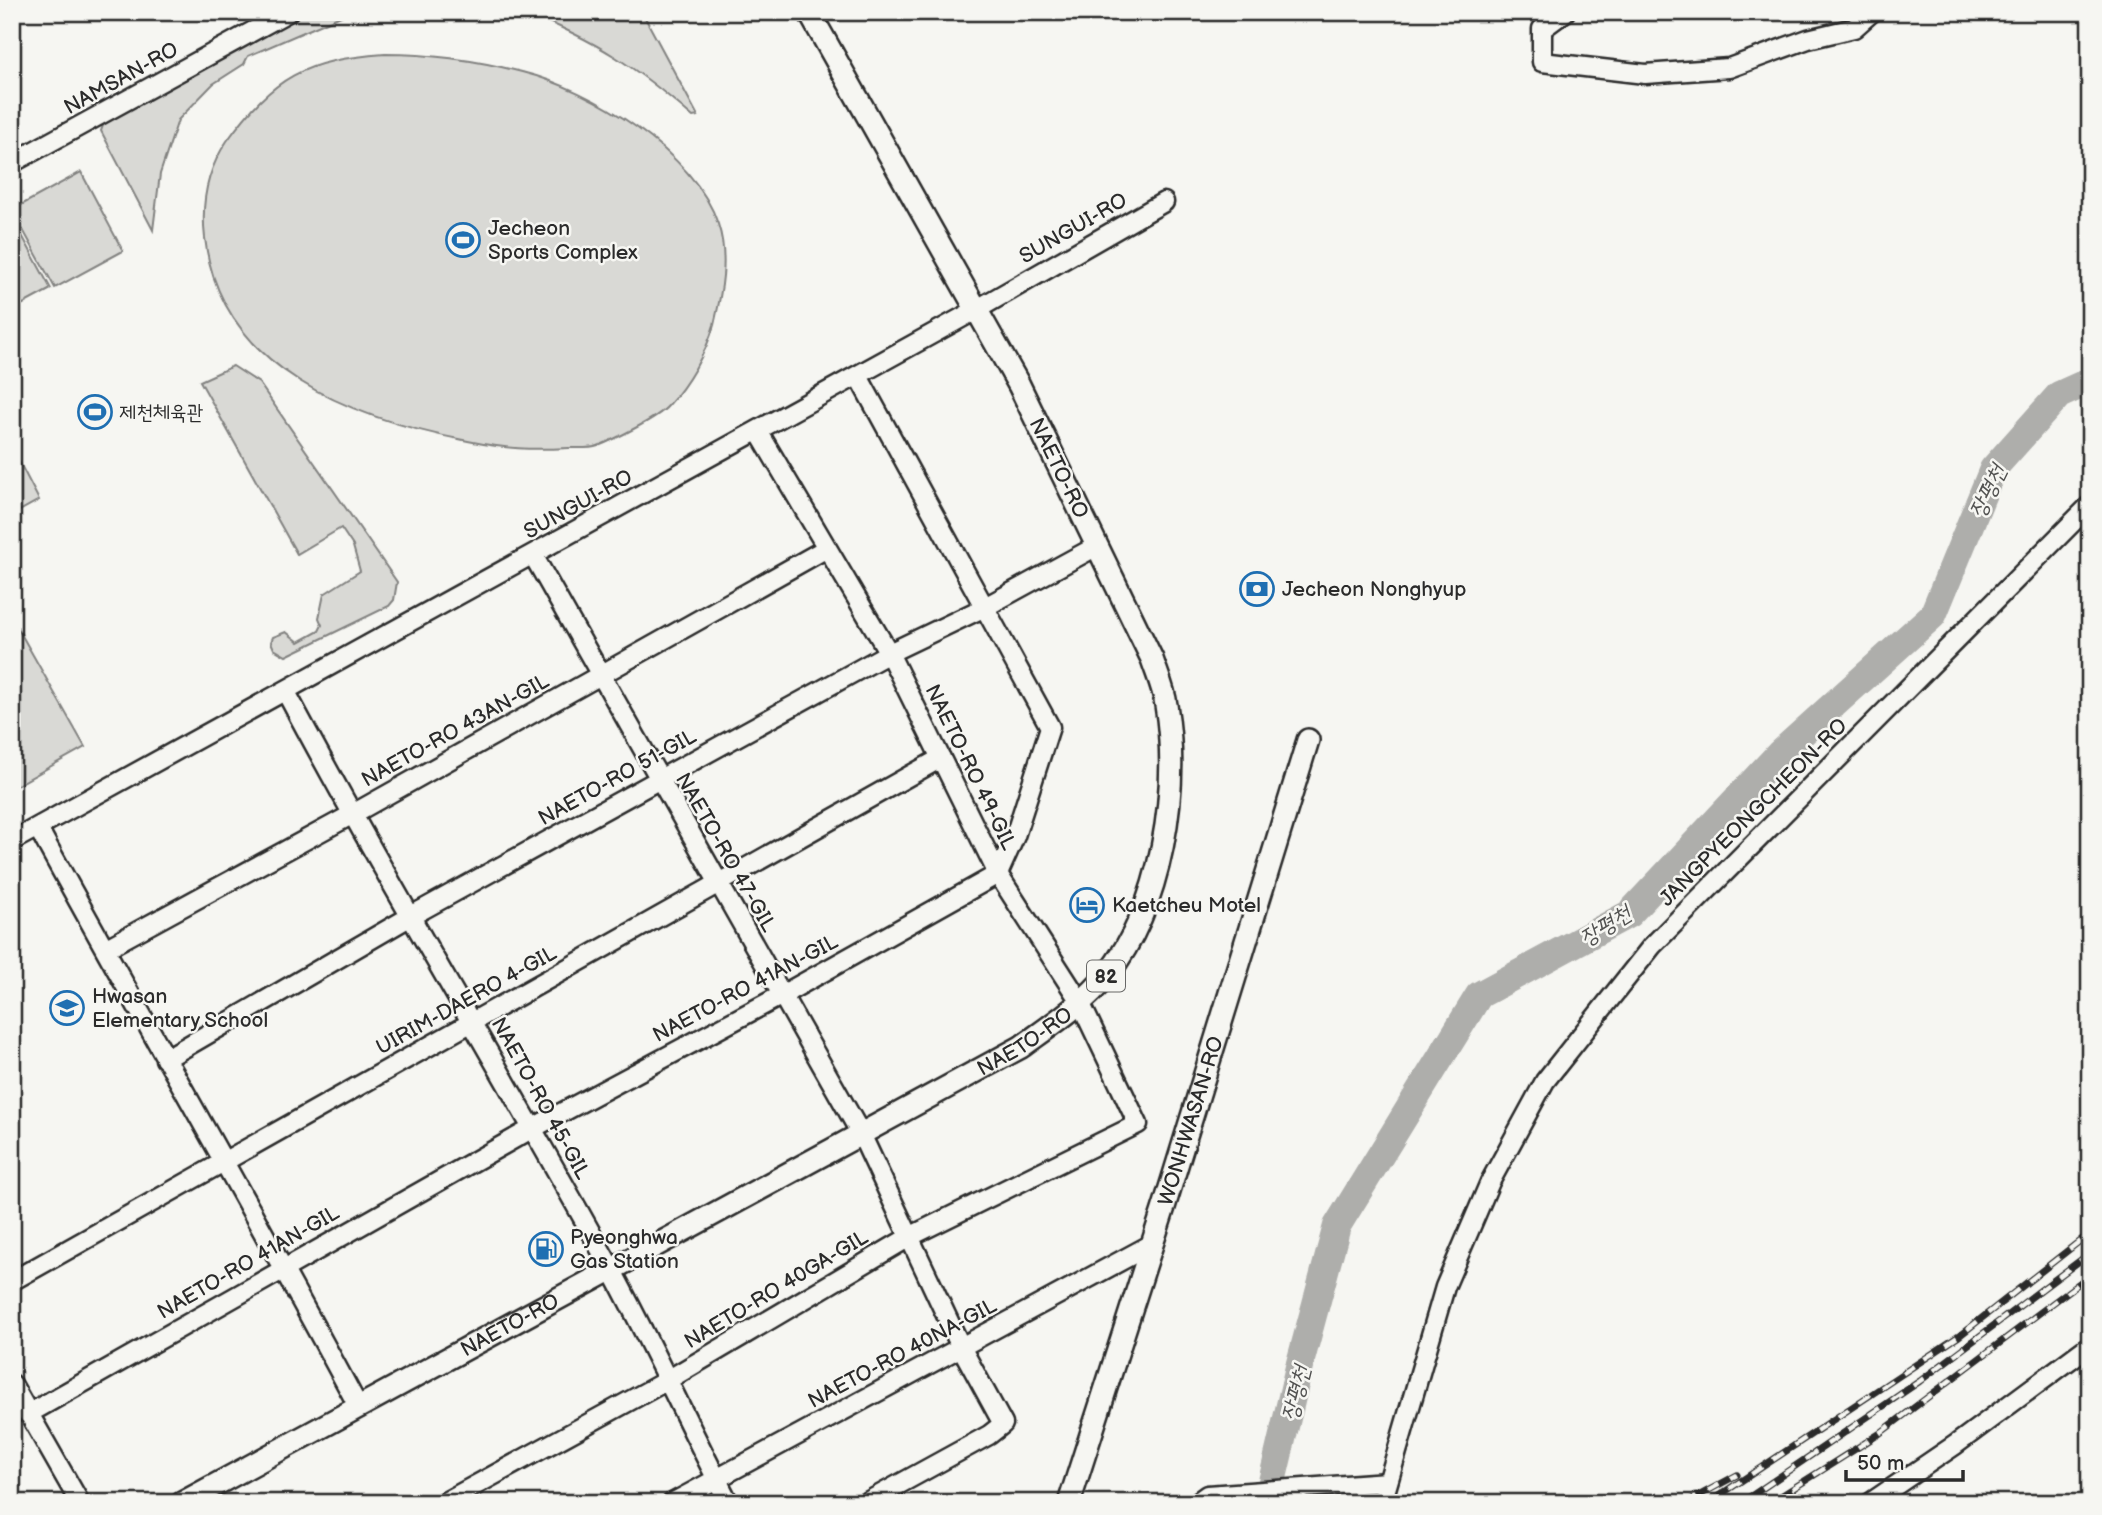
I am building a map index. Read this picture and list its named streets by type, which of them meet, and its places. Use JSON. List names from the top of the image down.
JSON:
{
  "streets": {
    "main road": ["NAETO-RO", "82", "WONHWASAN-RO"],
    "street": [
      "NAMSAN-RO",
      "SUNGUI-RO",
      "NAETO-RO 43AN-GIL",
      "NAETO-RO 49-GIL",
      "NAETO-RO 51-GIL",
      "JANGPYEONGCHEON-RO",
      "NAETO-RO 47-GIL",
      "NAETO-RO 41AN-GIL",
      "UIRIM-DAERO 4-GIL",
      "NAETO-RO 45-GIL",
      "NAETO-RO 40GA-GIL",
      "NAETO-RO 40NA-GIL"
    ]
  },
  "crossings": [
    ["SUNGUI-RO", "NAETO-RO"],
    ["SUNGUI-RO", "NAETO-RO 49-GIL"],
    ["SUNGUI-RO", "NAETO-RO 47-GIL"],
    ["SUNGUI-RO", "NAETO-RO 45-GIL"],
    ["NAETO-RO", "NAETO-RO 49-GIL"],
    ["NAETO-RO", "NAETO-RO 51-GIL"],
    ["NAETO-RO", "NAETO-RO 47-GIL"],
    ["NAETO-RO", "NAETO-RO 45-GIL"],
    ["NAETO-RO 43AN-GIL", "NAETO-RO 49-GIL"],
    ["NAETO-RO 43AN-GIL", "NAETO-RO 47-GIL"],
    ["NAETO-RO 43AN-GIL", "NAETO-RO 45-GIL"],
    ["NAETO-RO 49-GIL", "NAETO-RO 51-GIL"],
    ["NAETO-RO 49-GIL", "NAETO-RO 41AN-GIL"],
    ["NAETO-RO 49-GIL", "UIRIM-DAERO 4-GIL"],
    ["NAETO-RO 49-GIL", "NAETO-RO 40GA-GIL"],
    ["NAETO-RO 51-GIL", "NAETO-RO 47-GIL"],
    ["NAETO-RO 51-GIL", "NAETO-RO 45-GIL"],
    ["NAETO-RO 47-GIL", "NAETO-RO 41AN-GIL"],
    ["NAETO-RO 47-GIL", "UIRIM-DAERO 4-GIL"],
    ["NAETO-RO 47-GIL", "NAETO-RO 40GA-GIL"],
    ["NAETO-RO 47-GIL", "NAETO-RO 40NA-GIL"],
    ["NAETO-RO 41AN-GIL", "NAETO-RO 45-GIL"],
    ["UIRIM-DAERO 4-GIL", "NAETO-RO 45-GIL"],
    ["NAETO-RO 45-GIL", "NAETO-RO 40GA-GIL"],
    ["NAETO-RO 45-GIL", "NAETO-RO 40NA-GIL"],
    ["WONHWASAN-RO", "NAETO-RO 40NA-GIL"]
  ],
  "water": ["장평천"],
  "places": {
    "sports": ["Jecheon Sports Complex", "제천체육관"],
    "bank": ["Jecheon Nonghyup"],
    "hotel": ["Kaetcheu Motel"],
    "school or university": ["Hwasan Elementary School"],
    "fuel station": ["Pyeonghwa Gas Station"]
  },
  "scale_bar": "50 m"
}
